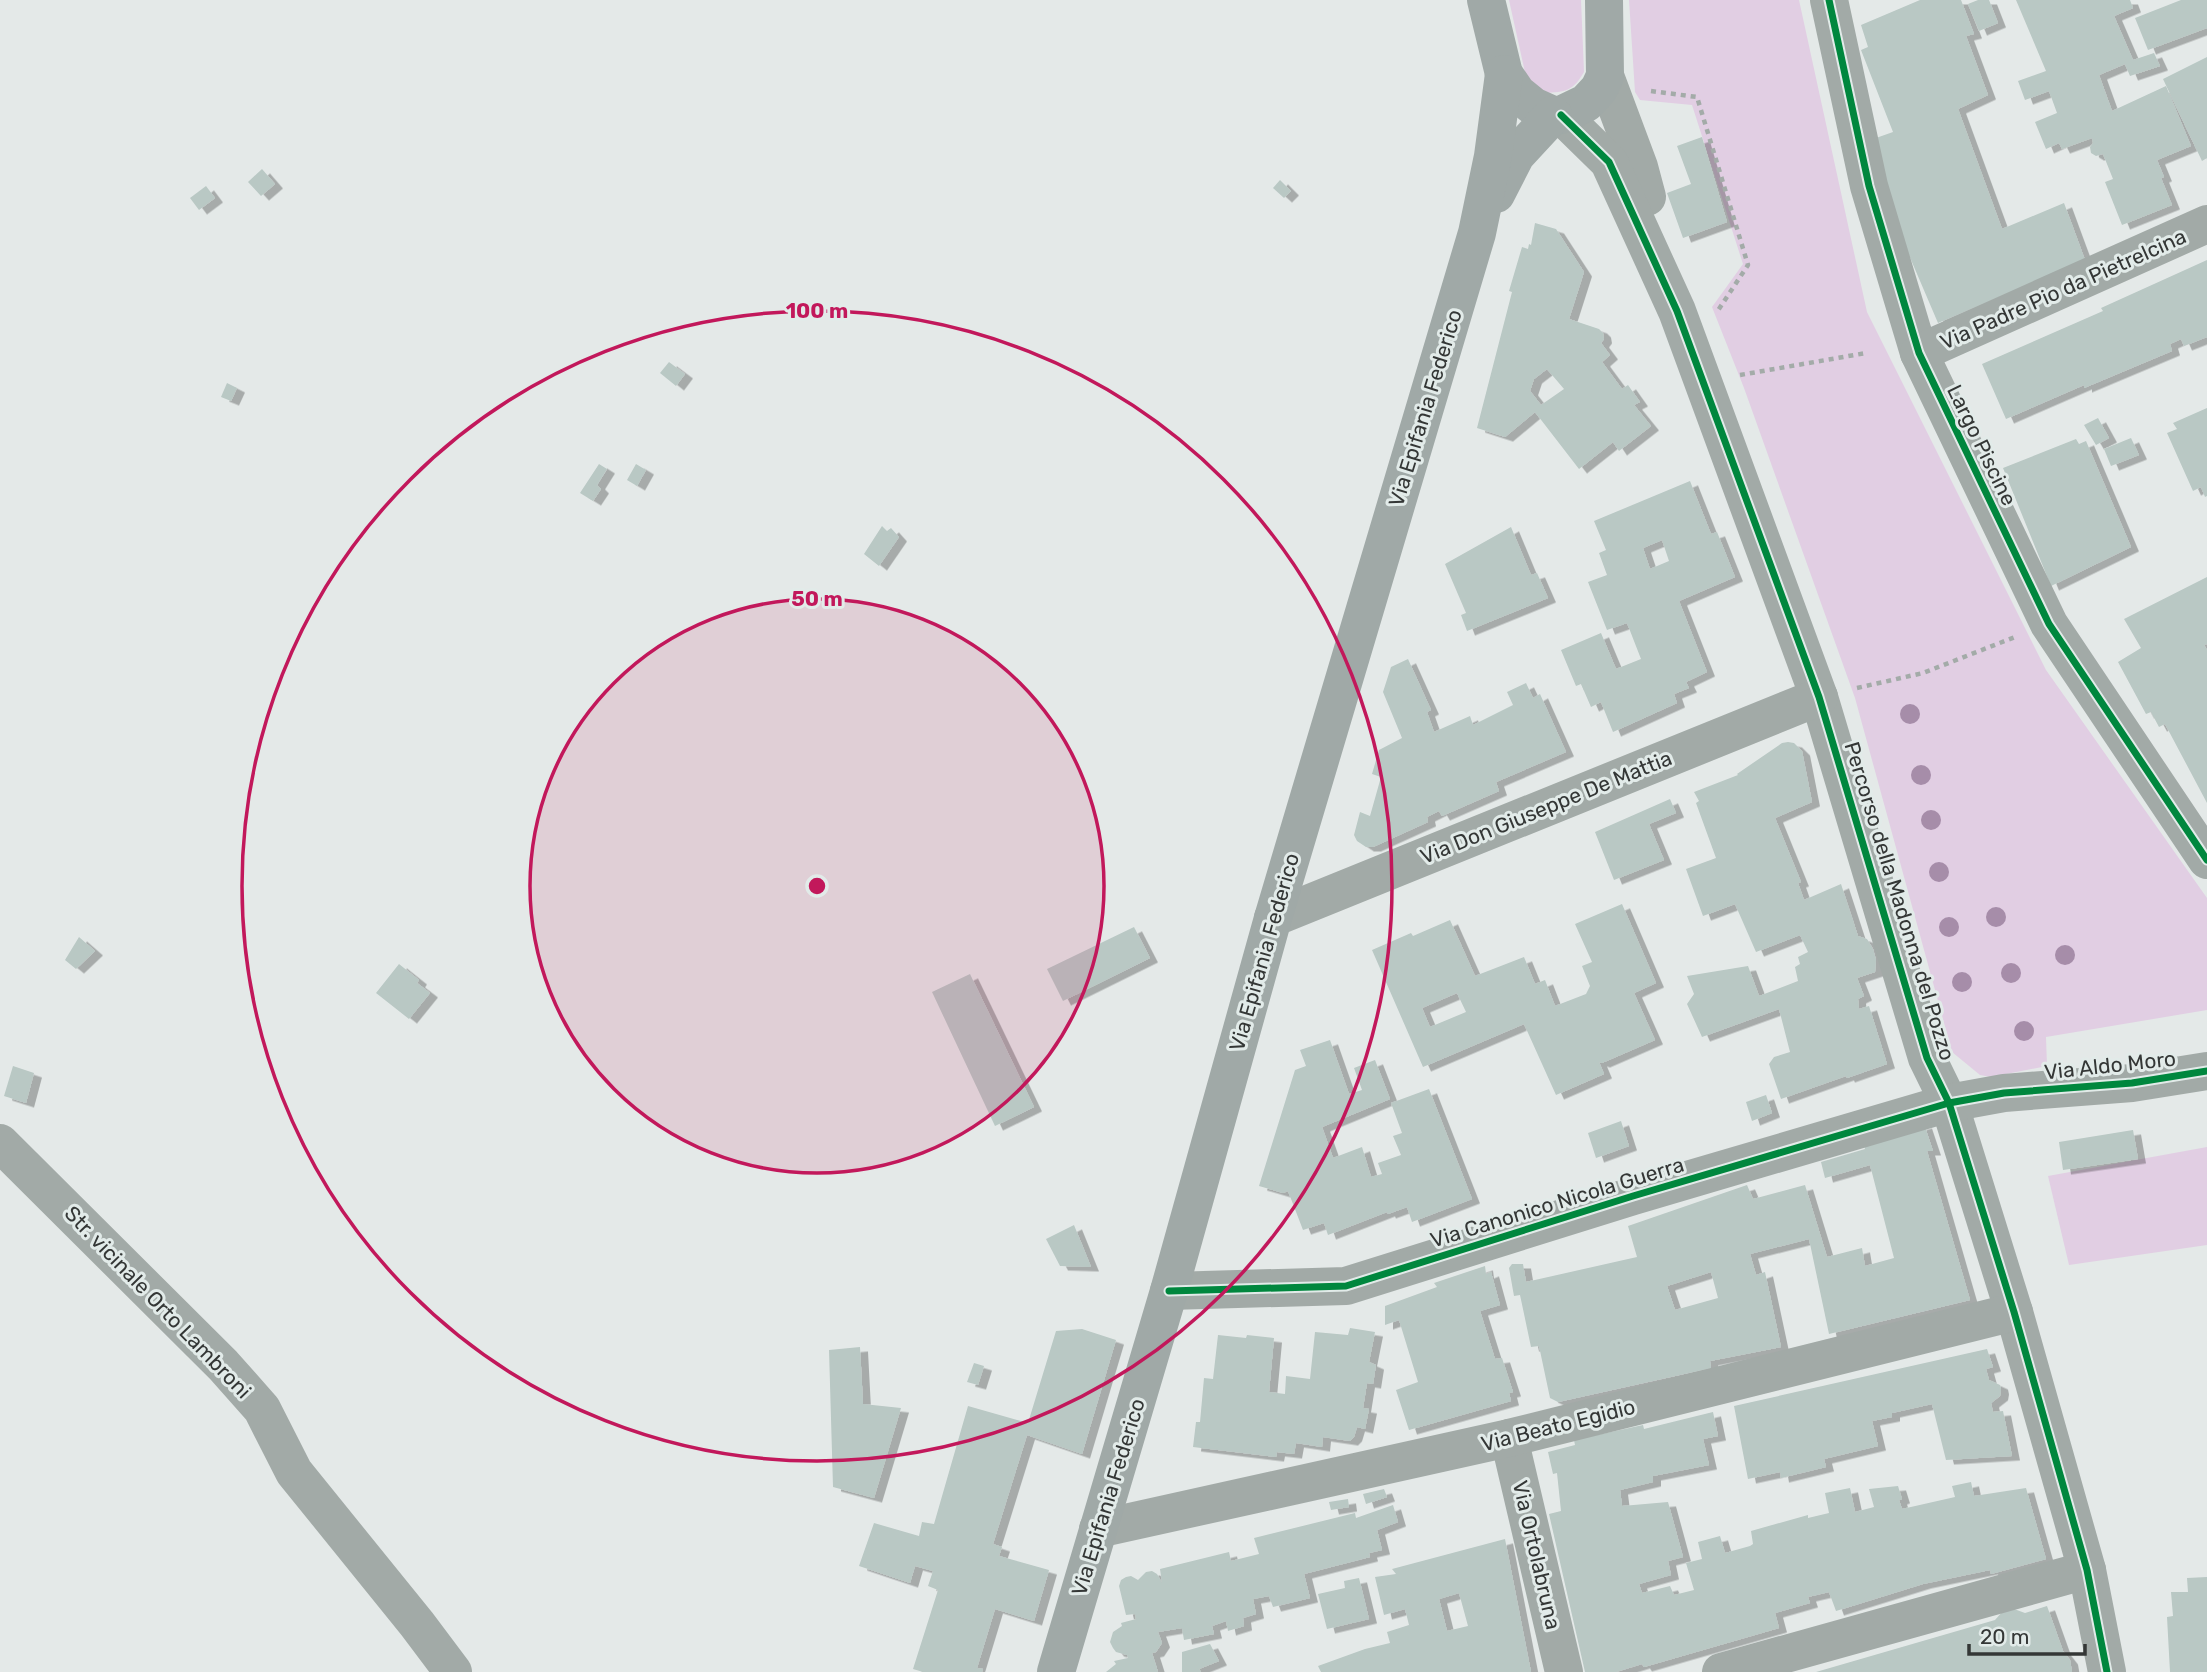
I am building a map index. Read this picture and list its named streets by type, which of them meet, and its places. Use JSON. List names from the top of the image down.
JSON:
{
  "streets": {
    "main road": ["Via Epifania Federico"],
    "street": [
      "Via Padre Pio da Pietrelcina",
      "Largo Piscine",
      "Via Don Giuseppe De Mattia",
      "Percorso della Madonna del Pozzo",
      "Via Aldo Moro",
      "Via Canonico Nicola Guerra",
      "Str. vicinale Orto Lambroni",
      "Via Beato Egidio",
      "Via Ortolabruna"
    ]
  },
  "crossings": [
    ["Via Padre Pio da Pietrelcina", "Largo Piscine"],
    ["Via Epifania Federico", "Via Don Giuseppe De Mattia"],
    ["Via Epifania Federico", "Via Canonico Nicola Guerra"],
    ["Via Epifania Federico", "Via Beato Egidio"],
    ["Via Don Giuseppe De Mattia", "Percorso della Madonna del Pozzo"],
    ["Percorso della Madonna del Pozzo", "Via Aldo Moro"],
    ["Percorso della Madonna del Pozzo", "Via Canonico Nicola Guerra"],
    ["Percorso della Madonna del Pozzo", "Via Beato Egidio"],
    ["Via Aldo Moro", "Via Canonico Nicola Guerra"],
    ["Via Beato Egidio", "Via Ortolabruna"]
  ],
  "scale_bar": "20 m",
  "rings": ["100 m", "50 m"]
}
